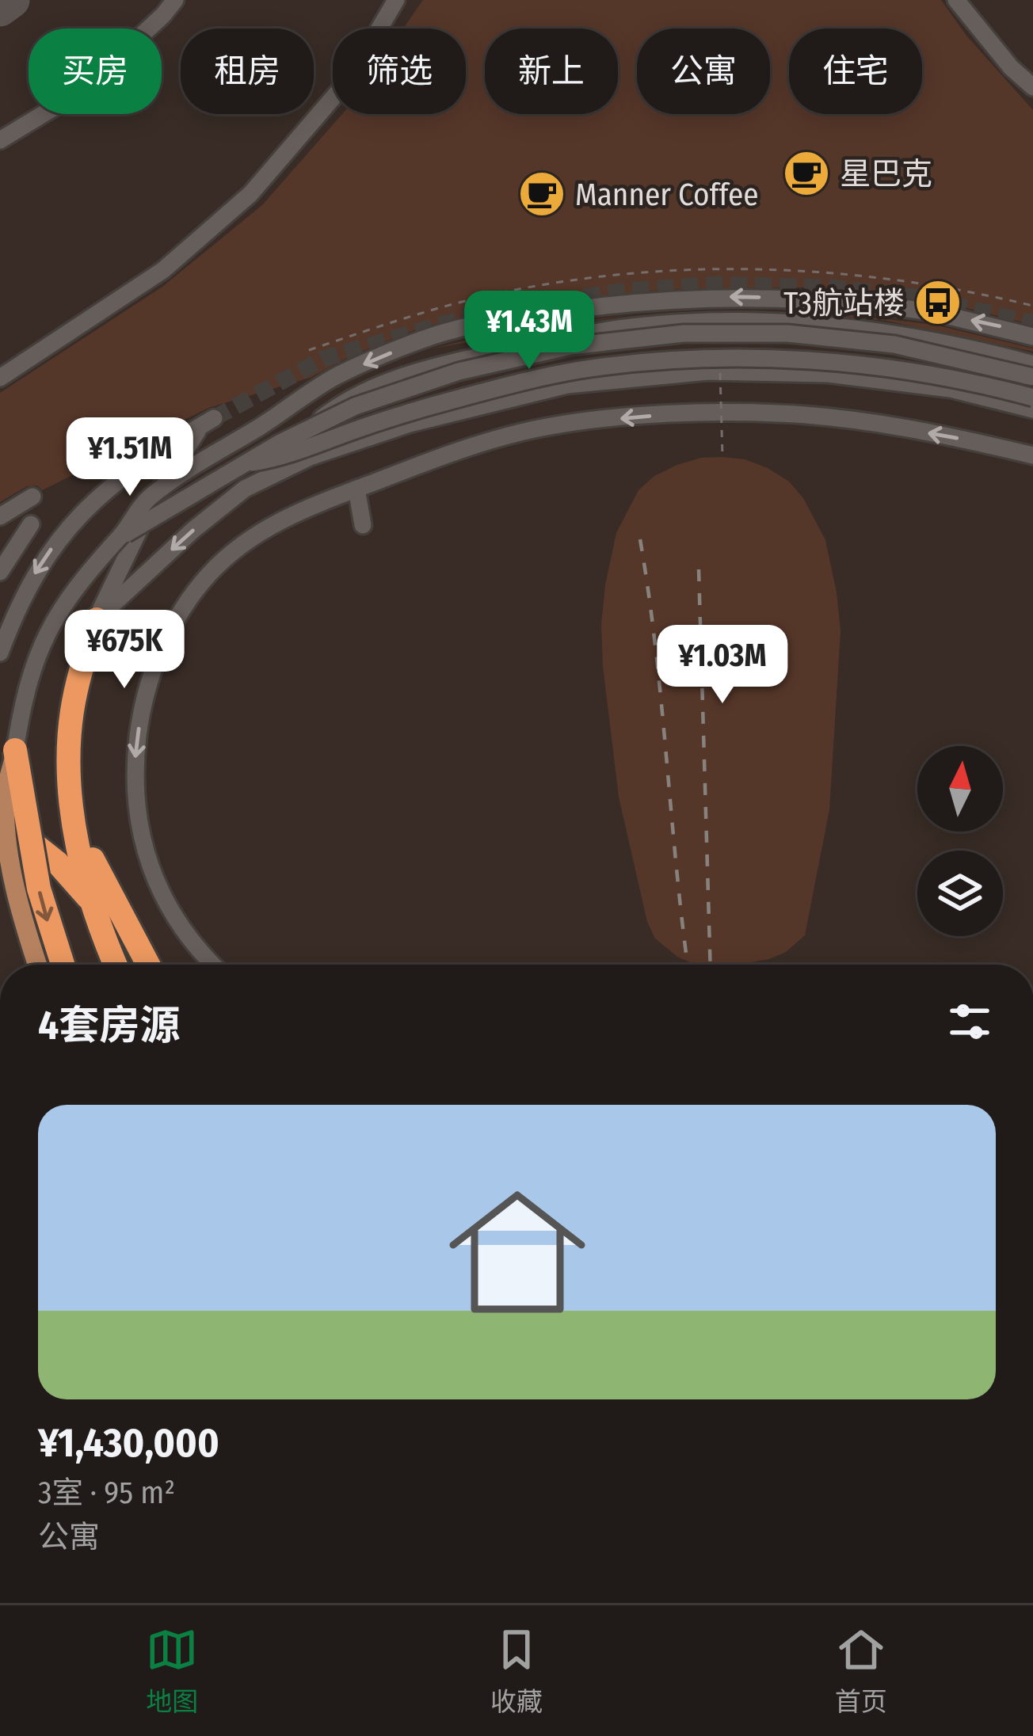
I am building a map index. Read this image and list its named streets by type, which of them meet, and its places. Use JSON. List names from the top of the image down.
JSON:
{
  "places": {
    "cafe": ["星巴克", "Manner Coffee"],
    "bus stop": ["T3航站楼"]
  },
  "north": "top",
  "page": {
    "chip": [
      "买房",
      "租房",
      "筛选",
      "新上",
      "公寓",
      "住宅"
    ],
    "price": [
      "¥1.43M",
      "¥1.51M",
      "¥675K",
      "¥1.03M"
    ],
    "heading": "4套房源",
    "list": [
      {
        "name": "¥1,430,000",
        "note": "3室 · 95 m² · 公寓"
      }
    ],
    "tabs": ["地图", "收藏", "首页"]
  }
}
